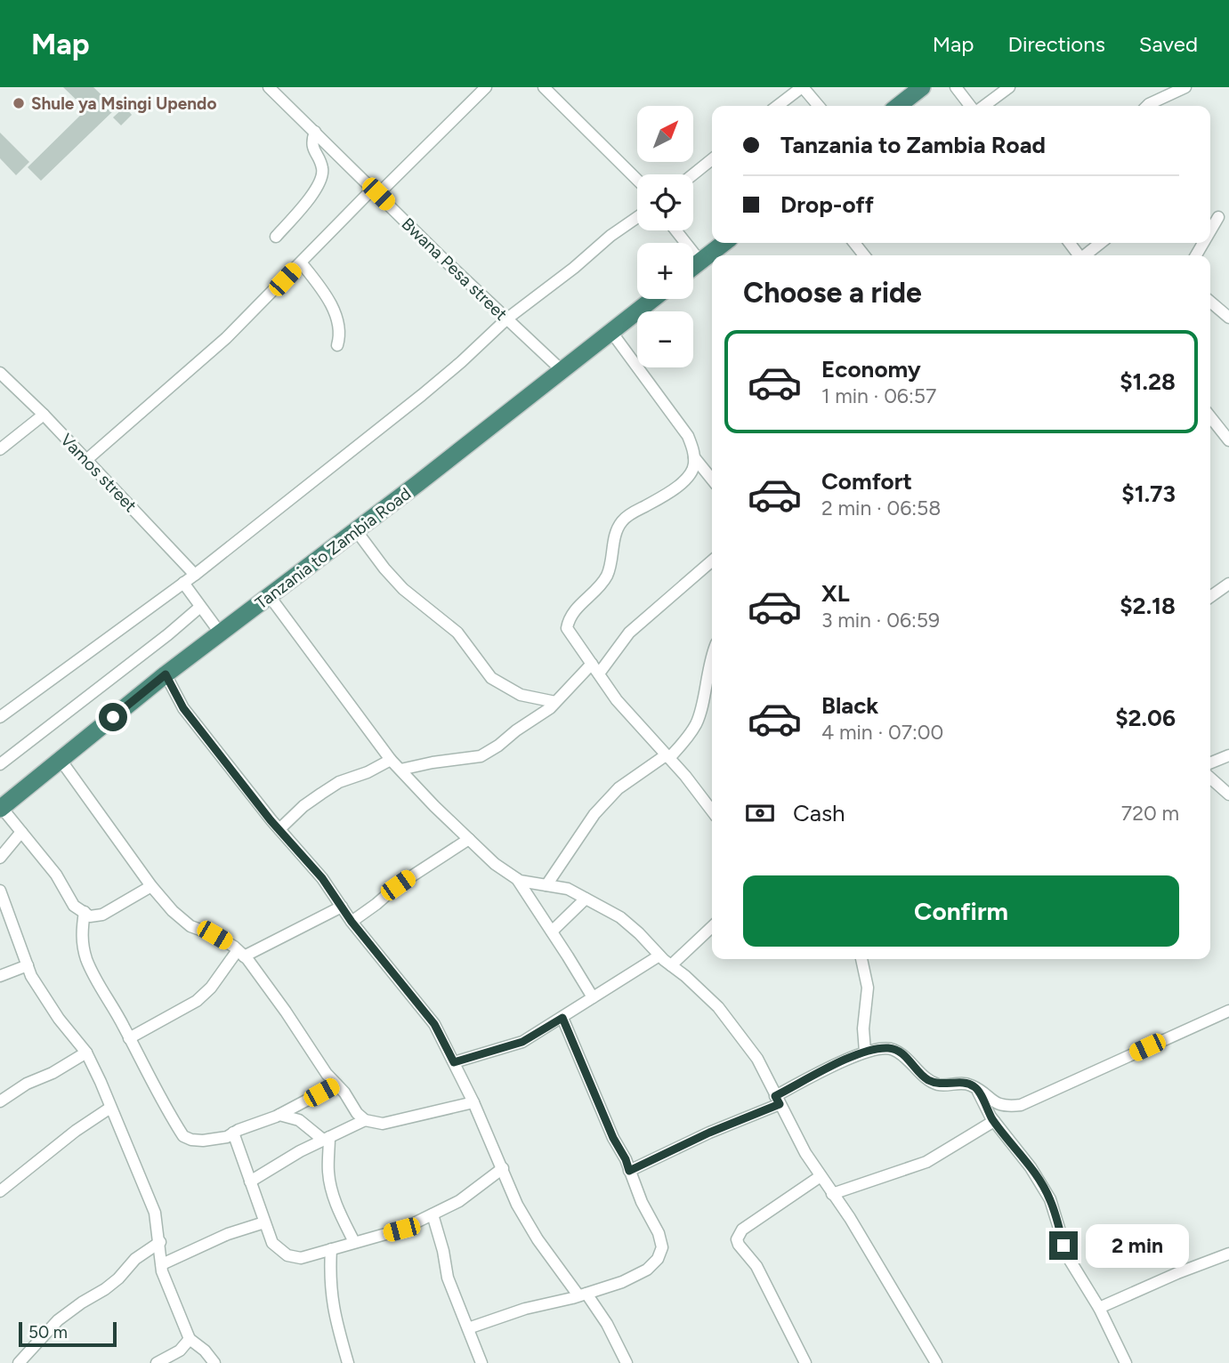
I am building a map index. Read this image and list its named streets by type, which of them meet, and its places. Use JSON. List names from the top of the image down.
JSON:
{
  "streets": {
    "highway": ["Tanzania to Zambia Road"],
    "street": ["Bwana Pesa street", "Vamos street"]
  },
  "crossings": [
    ["Bwana Pesa street", "Tanzania to Zambia Road"]
  ],
  "places": ["Shule ya Msingi Upendo"],
  "scale_bar": "50 m",
  "north": "top right",
  "page": {
    "header": "Map",
    "nav": ["Map", "Directions", "Saved"],
    "map_buttons": ["+", "−"],
    "banner": ["Tanzania to Zambia Road", "Drop-off"],
    "heading": "Choose a ride",
    "list": [
      {
        "name": "Economy",
        "note": "1 min · 06:57",
        "value": "$1.28"
      },
      {
        "name": "Comfort",
        "note": "2 min · 06:58",
        "value": "$1.73"
      },
      {
        "name": "XL",
        "note": "3 min · 06:59",
        "value": "$2.18"
      },
      {
        "name": "Black",
        "note": "4 min · 07:00",
        "value": "$2.06"
      }
    ],
    "pay": ["Cash", "720 m"],
    "buttons": "Confirm",
    "bubble": "2 min",
    "scale": "50 m"
  }
}
